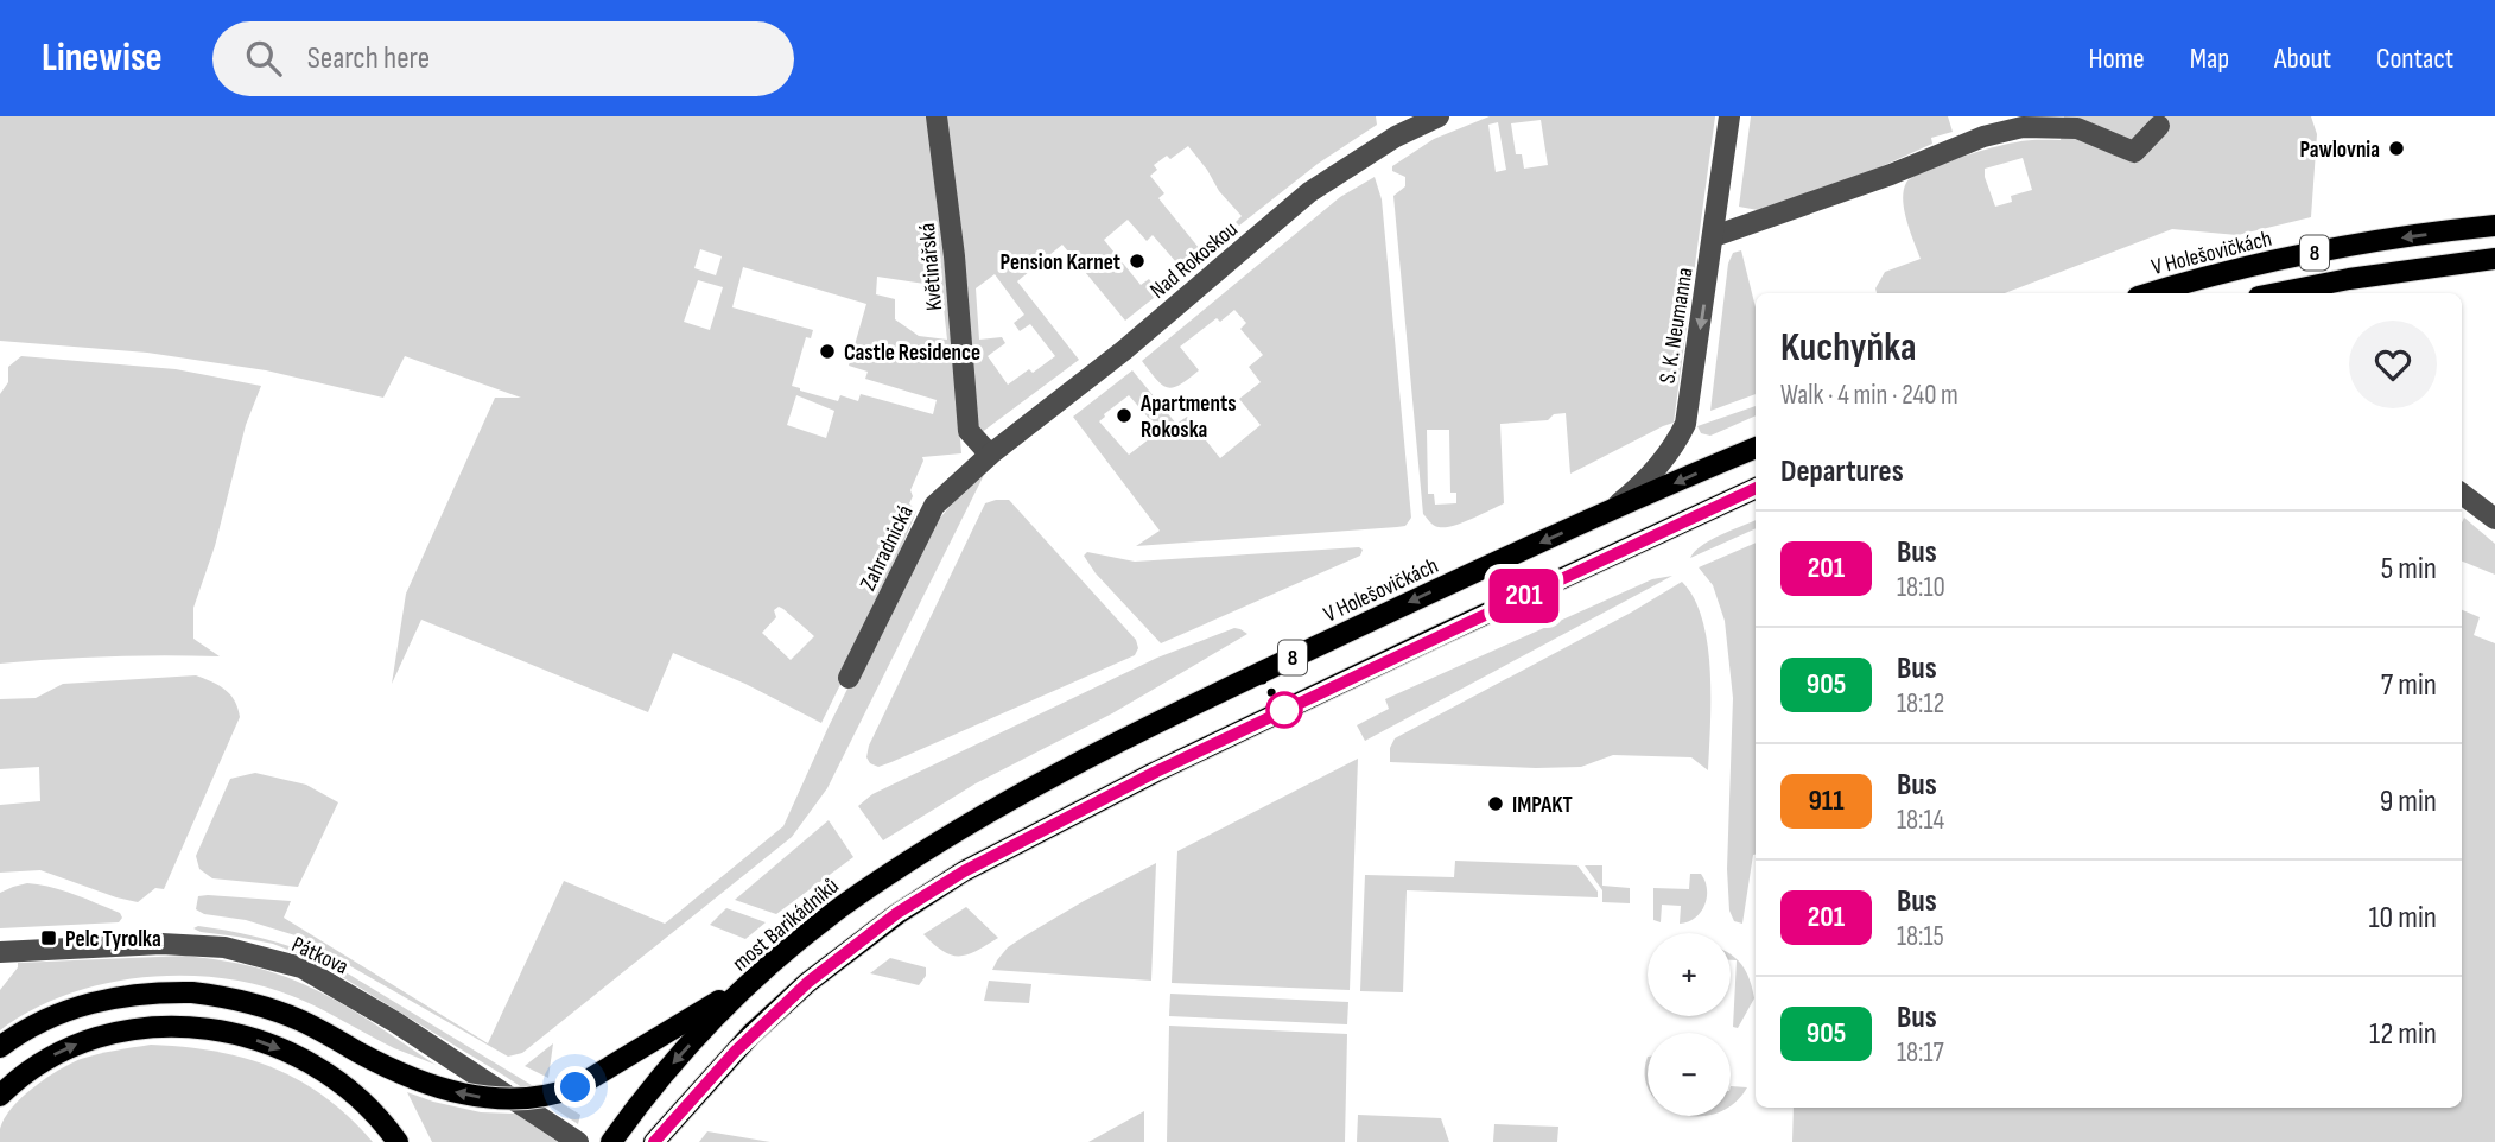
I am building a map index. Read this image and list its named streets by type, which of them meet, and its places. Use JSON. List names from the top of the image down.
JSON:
{
  "streets": {
    "main road": ["V Holešovičkách", "8", "most Barikádníků"],
    "street": [
      "Nad Rokoskou",
      "Květinářská",
      "S. K. Neumanna",
      "Zahradnická",
      "Pátkova"
    ]
  },
  "crossings": [
    ["V Holešovičkách", "S. K. Neumanna"],
    ["V Holešovičkách", "most Barikádníků"],
    ["Nad Rokoskou", "Květinářská"],
    ["Nad Rokoskou", "Zahradnická"],
    ["Květinářská", "Zahradnická"]
  ],
  "one_way": ["S. K. Neumanna"],
  "places": {
    "other": [
      "Pawlovnia",
      "Pension Karnet",
      "Castle Residence",
      "Apartments Rokoska",
      "IMPAKT"
    ],
    "transit": ["Pelc Tyrolka"]
  },
  "lines": ["bus line 201"],
  "page": {
    "header": "Linewise",
    "search": "Search here",
    "nav": [
      "Home",
      "Map",
      "About",
      "Contact"
    ],
    "on_map": "201",
    "heading": [
      ["Kuchyňka", "Walk · 4 min · 240 m"],
      "Departures"
    ],
    "list": [
      {
        "mark": "201",
        "name": "Bus",
        "note": "18:10",
        "value": "5 min"
      },
      {
        "mark": "905",
        "name": "Bus",
        "note": "18:12",
        "value": "7 min"
      },
      {
        "mark": "911",
        "name": "Bus",
        "note": "18:14",
        "value": "9 min"
      },
      {
        "mark": "201",
        "name": "Bus",
        "note": "18:15",
        "value": "10 min"
      },
      {
        "mark": "905",
        "name": "Bus",
        "note": "18:17",
        "value": "12 min"
      }
    ],
    "map_buttons": ["+", "−"]
  }
}
